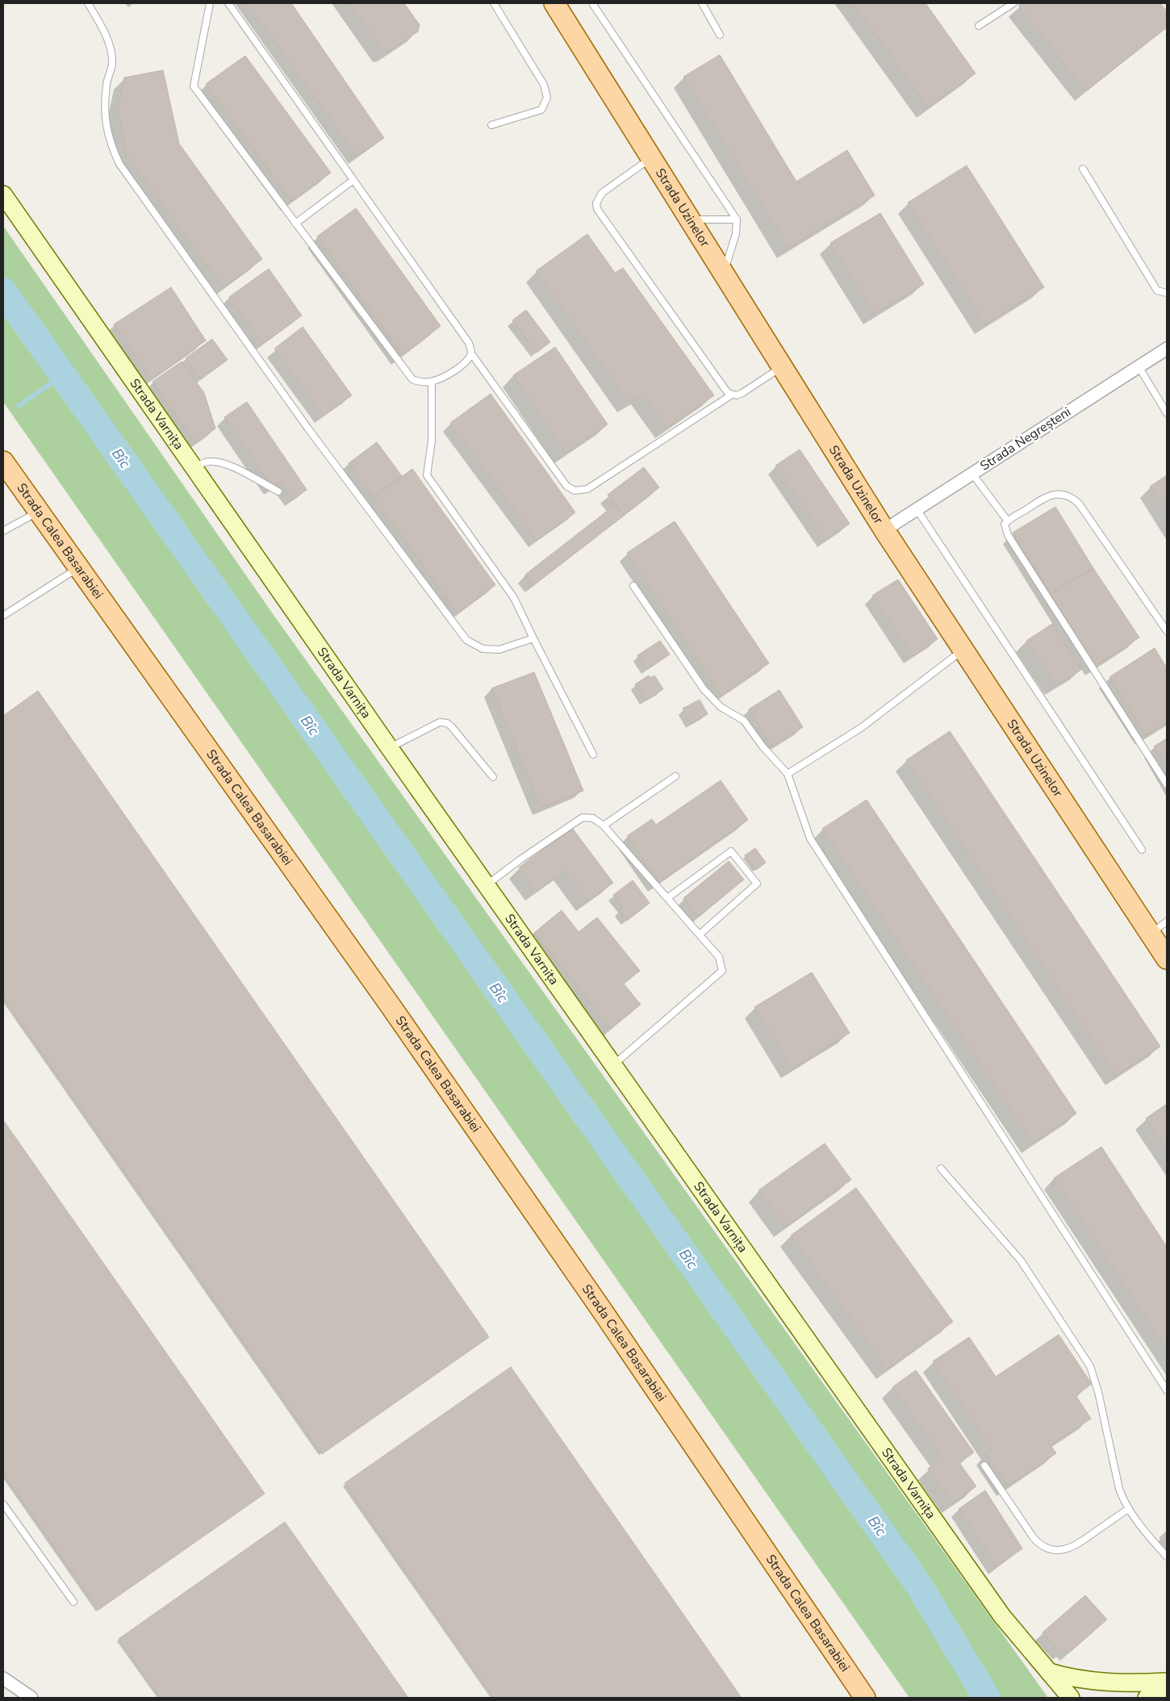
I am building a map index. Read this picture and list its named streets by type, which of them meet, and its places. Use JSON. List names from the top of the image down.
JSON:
{
  "streets": {
    "main road": ["Strada Uzinelor", "Strada Calea Basarabiei"],
    "street": ["Strada Varnița", "Strada Negreșteni"]
  },
  "crossings": [
    ["Strada Uzinelor", "Strada Negreșteni"]
  ],
  "water": ["Bîc"]
}
